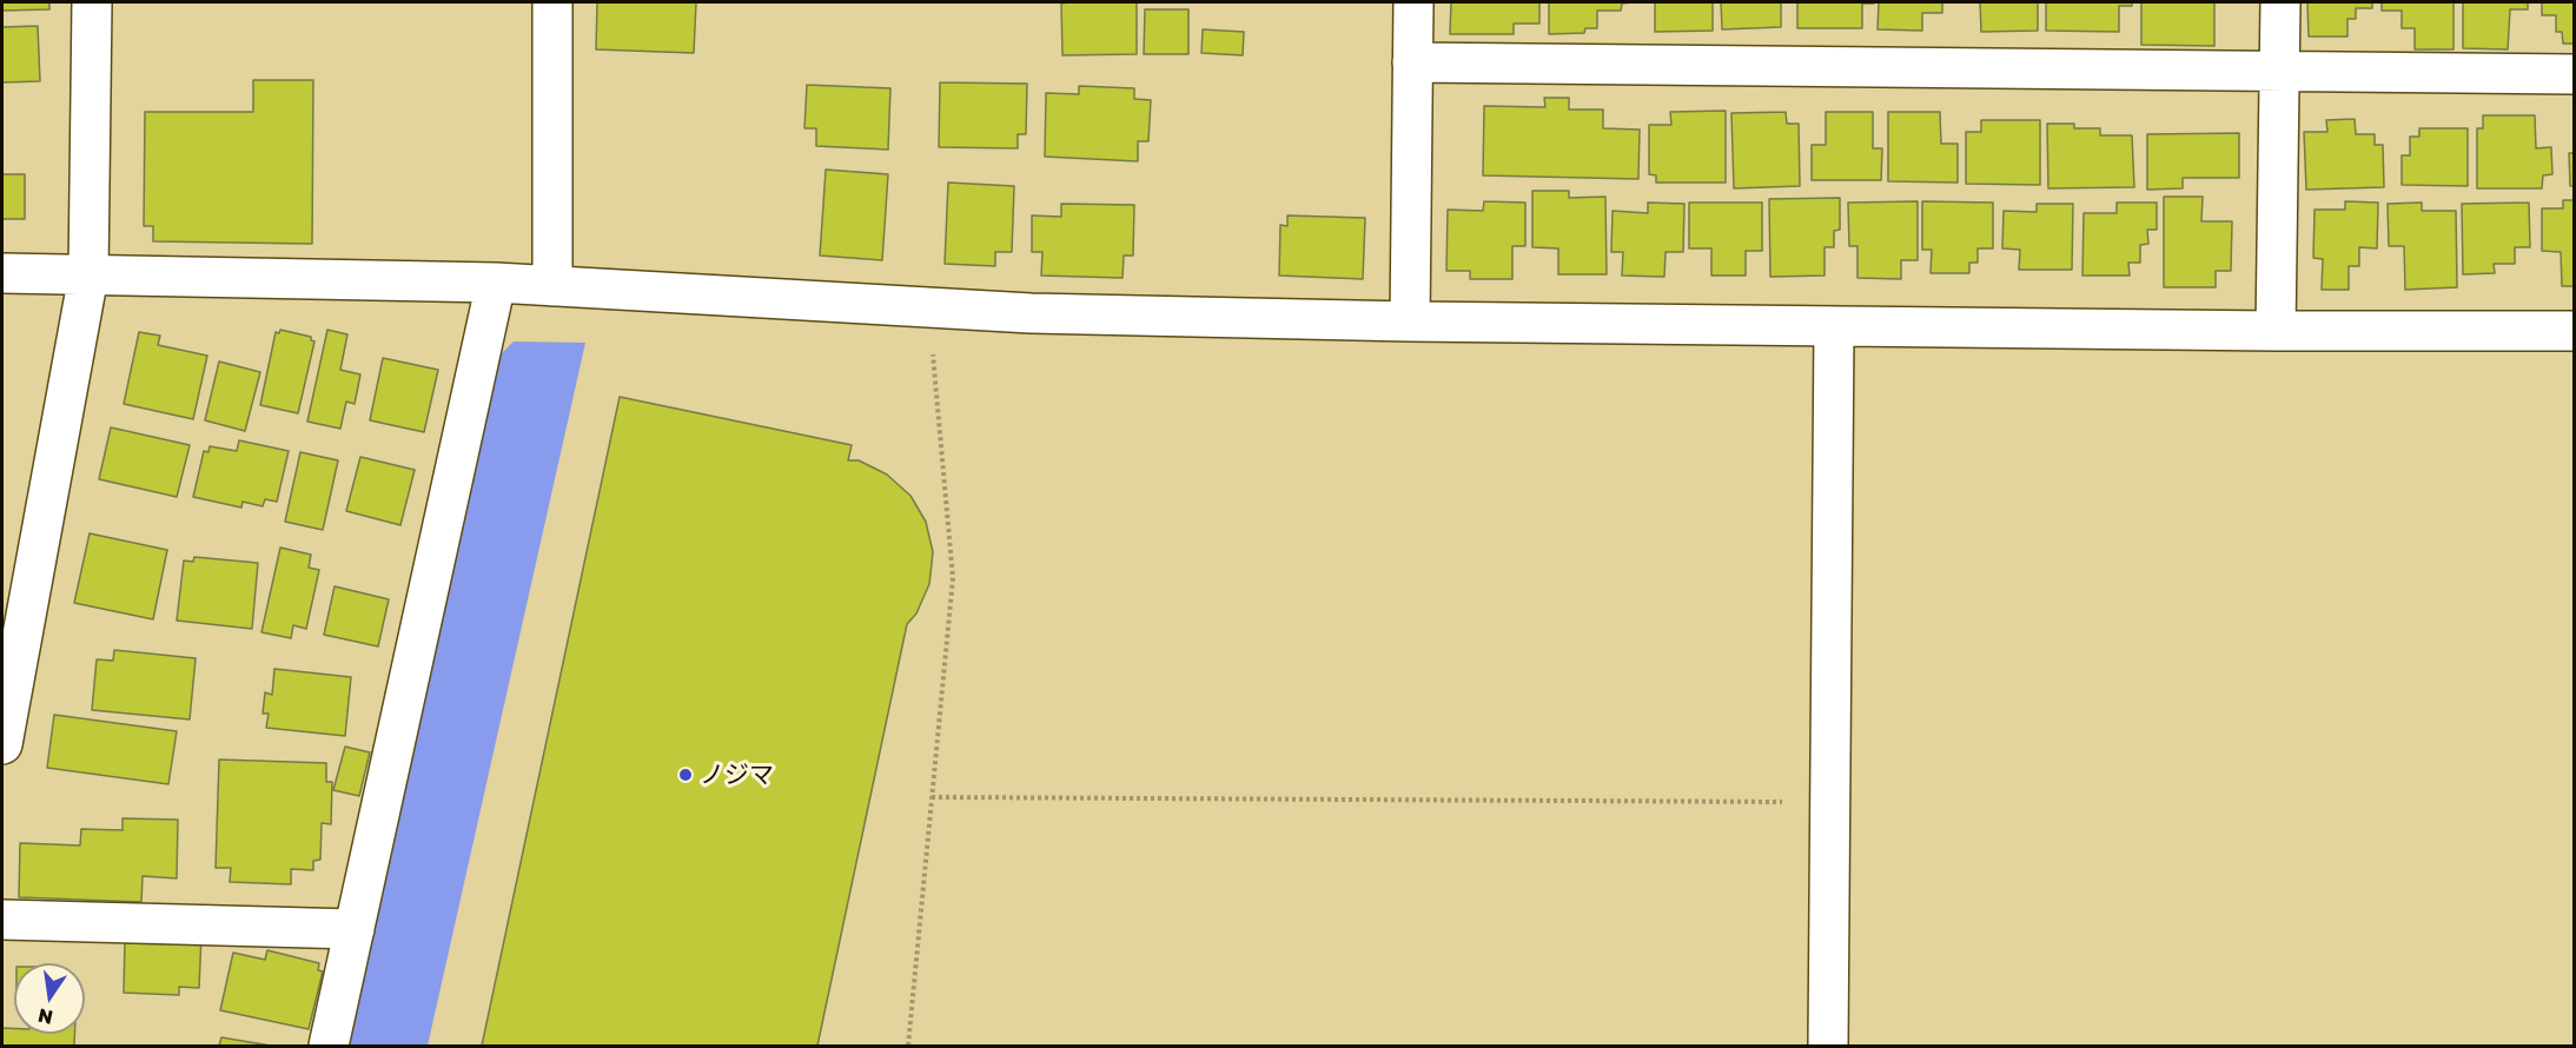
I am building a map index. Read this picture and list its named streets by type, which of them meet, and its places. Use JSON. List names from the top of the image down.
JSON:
{
  "places": ["ノジマ"],
  "north": "bottom"
}
